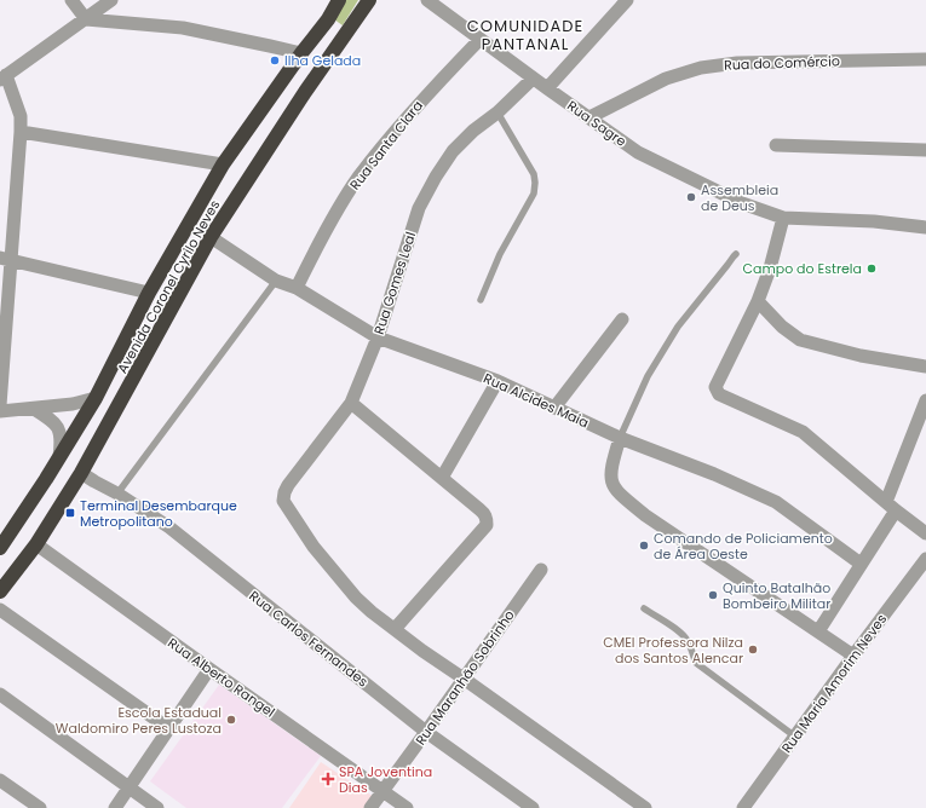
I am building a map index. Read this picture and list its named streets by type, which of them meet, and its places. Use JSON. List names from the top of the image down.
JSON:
{
  "streets": {
    "highway": ["Avenida Coronel Cyrilo Neves"],
    "street": [
      "Rua do Comércio",
      "Rua Sagre",
      "Rua Santa Clara",
      "Rua Gomes Leal",
      "Rua Alcides Maia",
      "Rua Carlos Fernandes",
      "Rua Alberto Rangel",
      "Rua Maranhão Sobrinho",
      "Rua Maria Amorim Neves"
    ]
  },
  "crossings": [
    ["Rua do Comércio", "Rua Sagre"],
    ["Rua Sagre", "Rua Santa Clara"],
    ["Rua Sagre", "Rua Gomes Leal"],
    ["Rua Santa Clara", "Rua Alcides Maia"],
    ["Rua Gomes Leal", "Rua Alcides Maia"],
    ["Avenida Coronel Cyrilo Neves", "Rua Alcides Maia"],
    ["Avenida Coronel Cyrilo Neves", "Rua Carlos Fernandes"],
    ["Avenida Coronel Cyrilo Neves", "Rua Alberto Rangel"],
    ["Rua Carlos Fernandes", "Rua Maranhão Sobrinho"],
    ["Rua Alberto Rangel", "Rua Maranhão Sobrinho"]
  ],
  "districts": ["COMUNIDADE PANTANAL"],
  "places": {
    "other": [
      "Ilha Gelada",
      "Assembleia de Deus",
      "Campo do Estrela",
      "Comando de Policiamento de Área Oeste",
      "Quinto Batalhão Bombeiro Militar",
      "CMEI Professora Nilza dos Santos Alencar",
      "Escola Estadual Waldomiro Peres Lustoza"
    ],
    "transit": ["Terminal Desembarque Metropolitano"],
    "health": ["SPA Joventina Dias"]
  }
}
